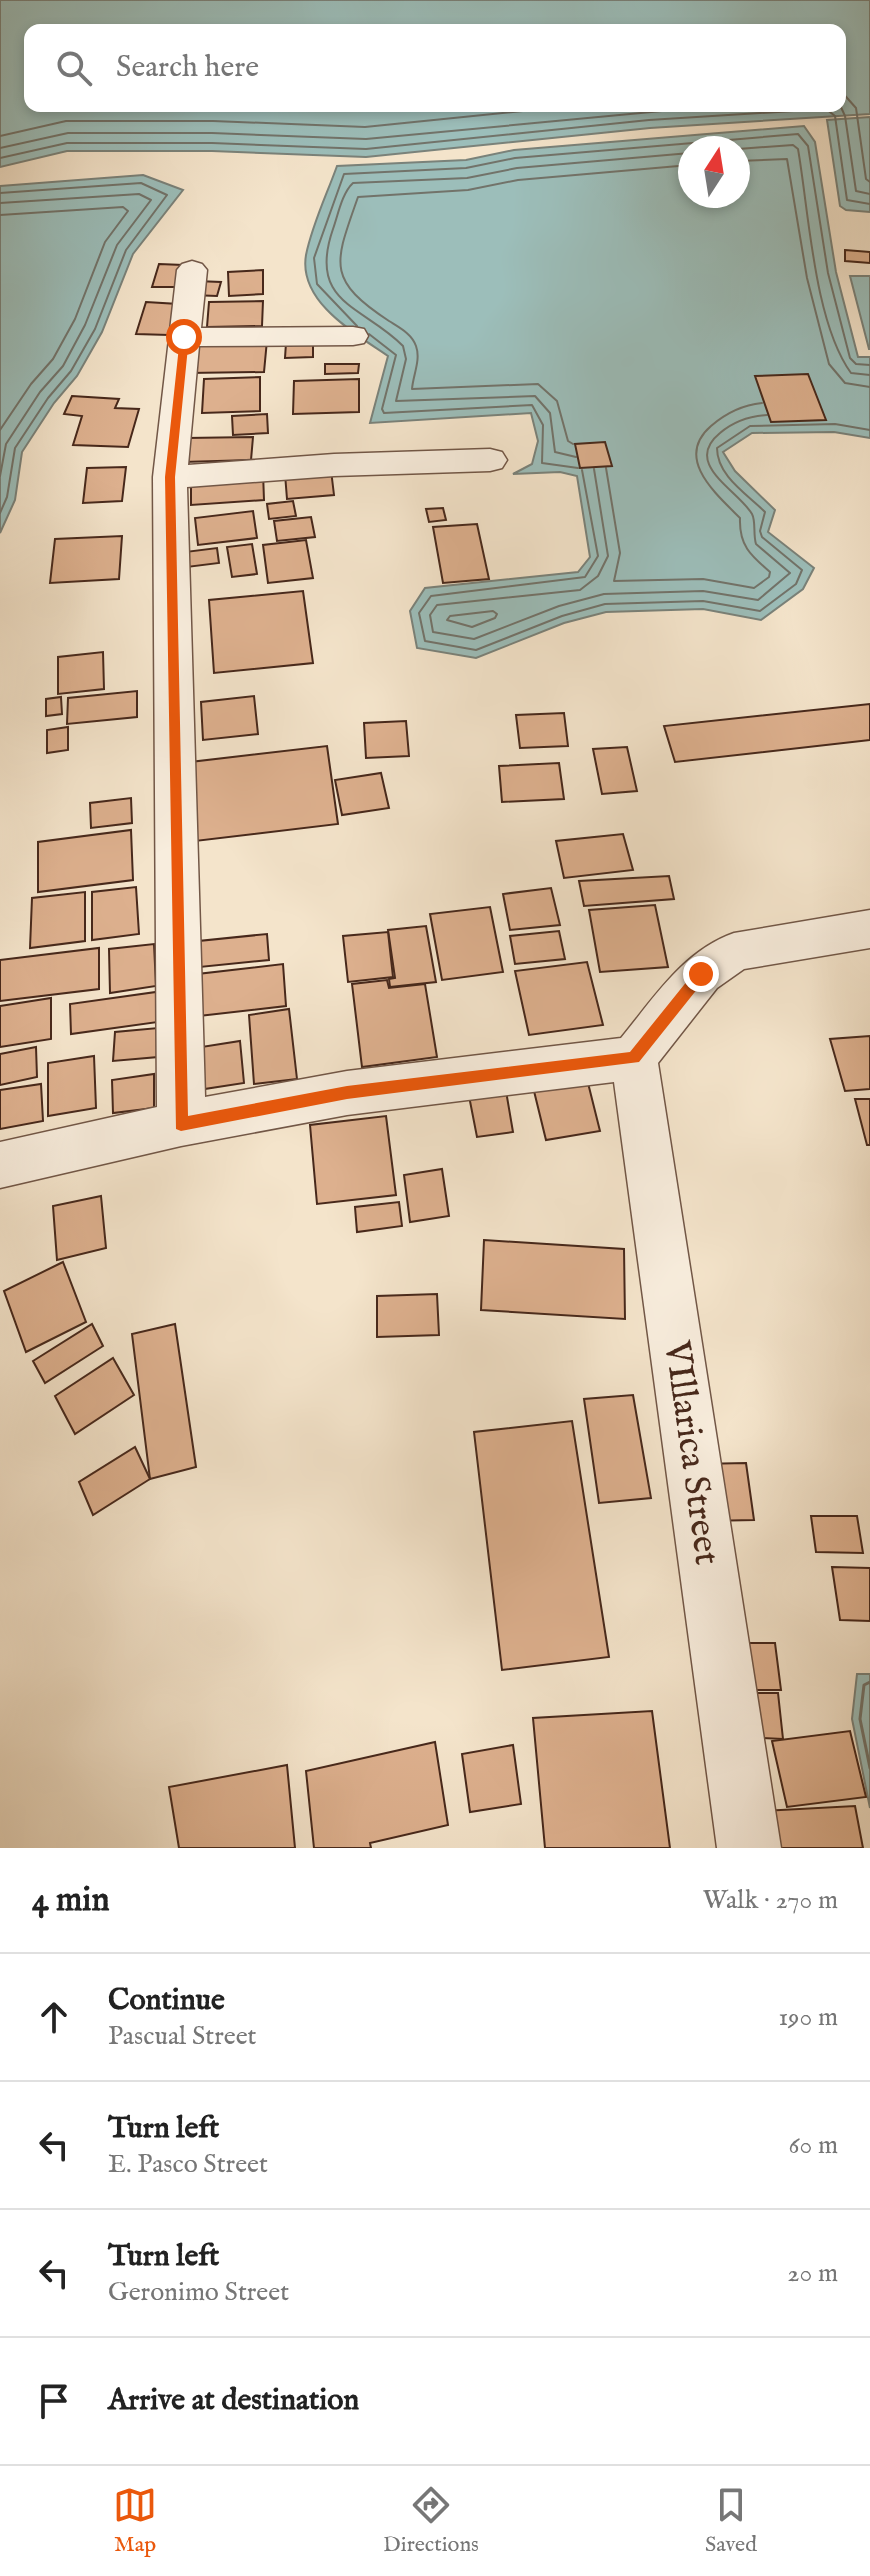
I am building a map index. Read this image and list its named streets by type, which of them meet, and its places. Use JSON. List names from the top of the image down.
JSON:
{
  "streets": {
    "street": ["VIllarica Street"]
  },
  "north": "top",
  "page": {
    "search": "Search here",
    "heading": ["4 min", "Walk · 270 m"],
    "list": [
      ["Continue", "Pascual Street", "190 m"],
      ["Turn left", "E. Pasco Street", "60 m"],
      ["Turn left", "Geronimo Street", "20 m"],
      "Arrive at destination"
    ],
    "nav": ["Map", "Directions", "Saved"]
  }
}
